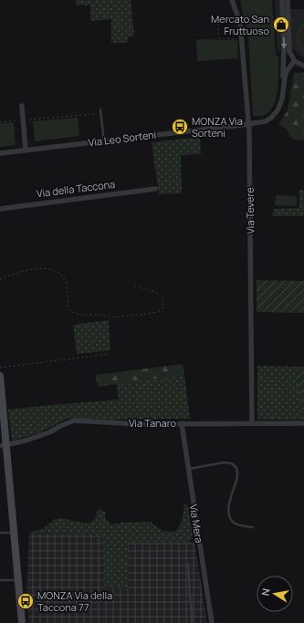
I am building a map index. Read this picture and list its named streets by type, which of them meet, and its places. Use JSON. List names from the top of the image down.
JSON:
{
  "streets": {
    "street": [
      "Via Leo Sorteni",
      "Via della Taccona",
      "Via Tevere",
      "Via Tanaro",
      "Via Mera"
    ]
  },
  "crossings": [
    ["Via Leo Sorteni", "Via Tevere"],
    ["Via Tevere", "Via Tanaro"],
    ["Via Tanaro", "Via Mera"]
  ],
  "places": {
    "shop": ["Mercato San Fruttuoso"],
    "bus stop": ["MONZA Via Sorteni", "MONZA Via della Taccona 77"]
  },
  "north": "left"
}
